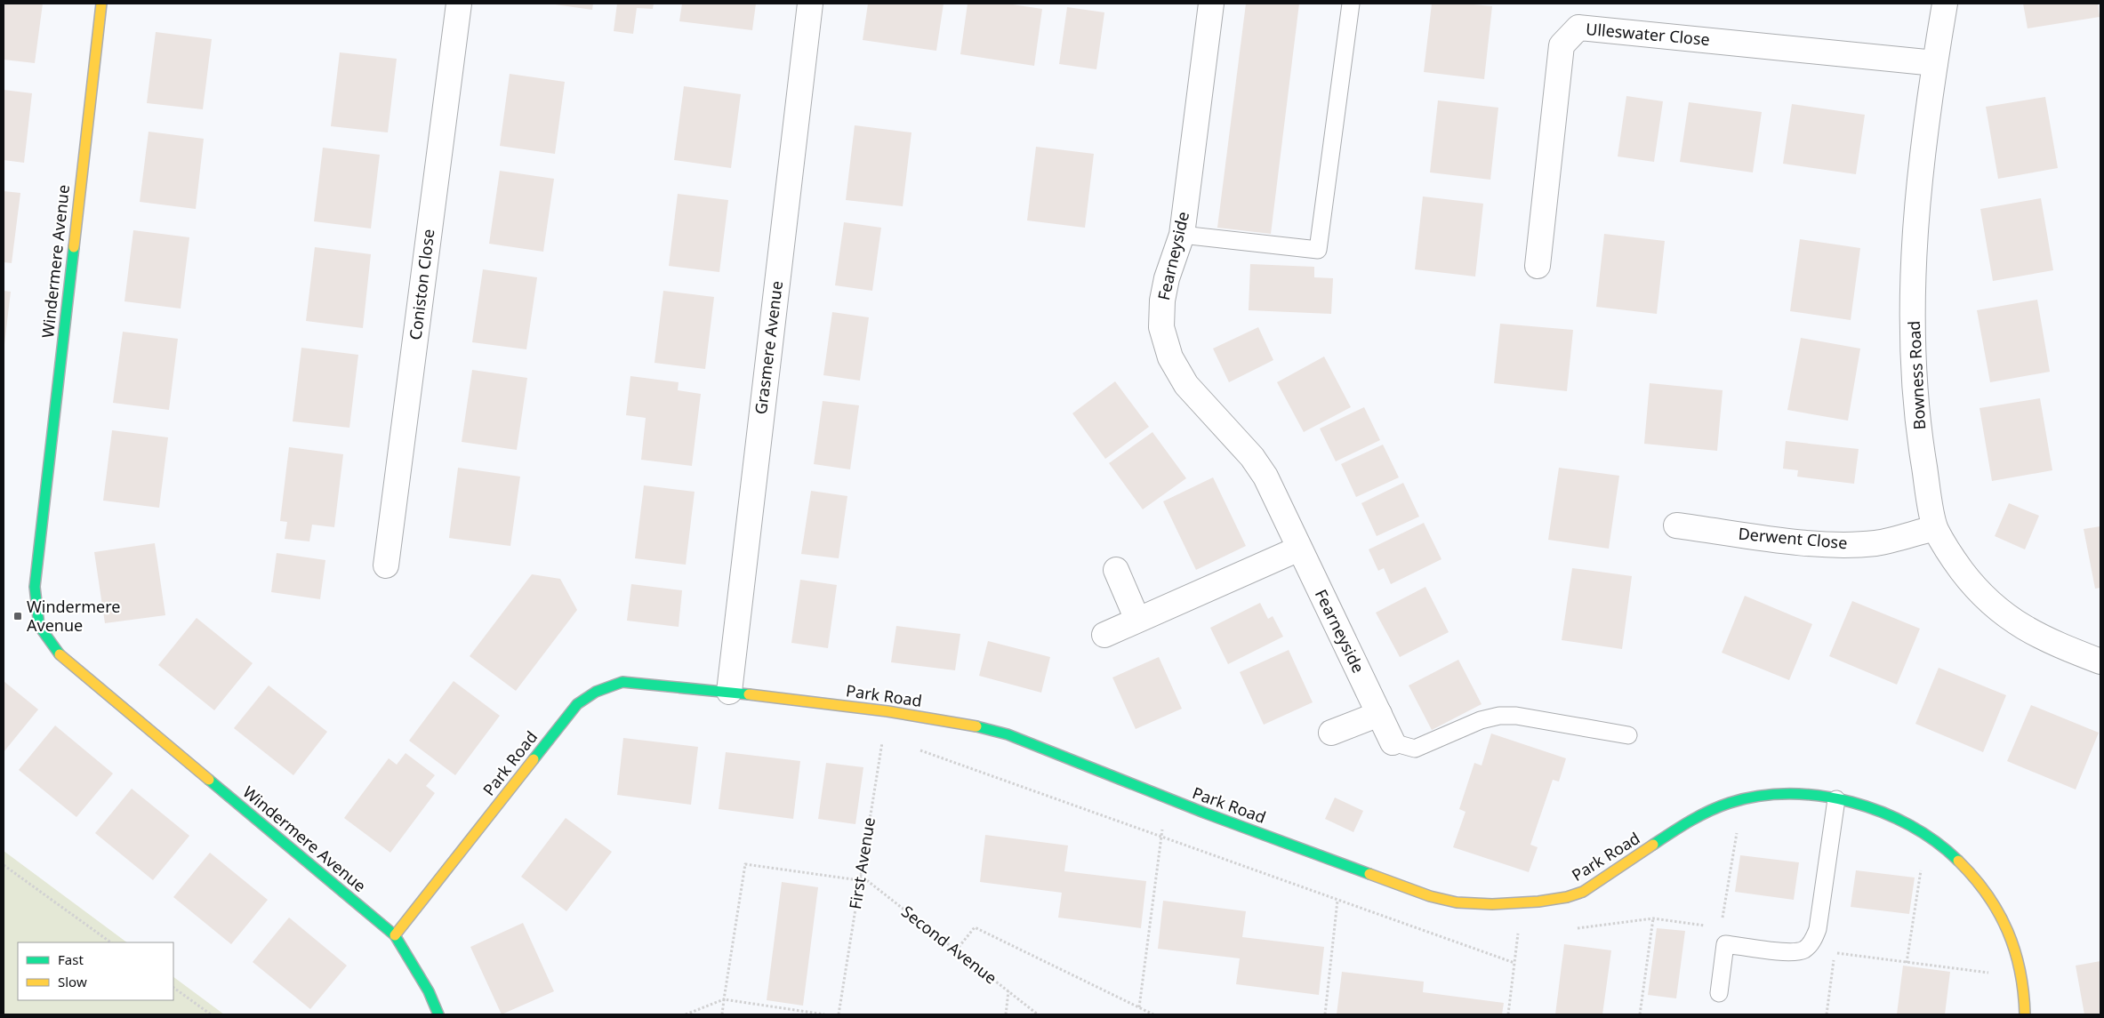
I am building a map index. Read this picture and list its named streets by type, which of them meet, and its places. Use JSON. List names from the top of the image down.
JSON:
{
  "streets": {
    "street": [
      "Ulleswater Close",
      "Fearneyside",
      "Windermere Avenue",
      "Coniston Close",
      "Grasmere Avenue",
      "Bowness Road",
      "Derwent Close",
      "Park Road"
    ],
    "path": ["First Avenue", "Second Avenue"]
  },
  "crossings": [
    ["Ulleswater Close", "Bowness Road"],
    ["Windermere Avenue", "Park Road"],
    ["Grasmere Avenue", "Park Road"],
    ["Bowness Road", "Derwent Close"],
    ["Park Road", "First Avenue"],
    ["First Avenue", "Second Avenue"]
  ],
  "places": {
    "transit": ["Windermere Avenue"]
  },
  "legend": ["Fast", "Slow"]
}
